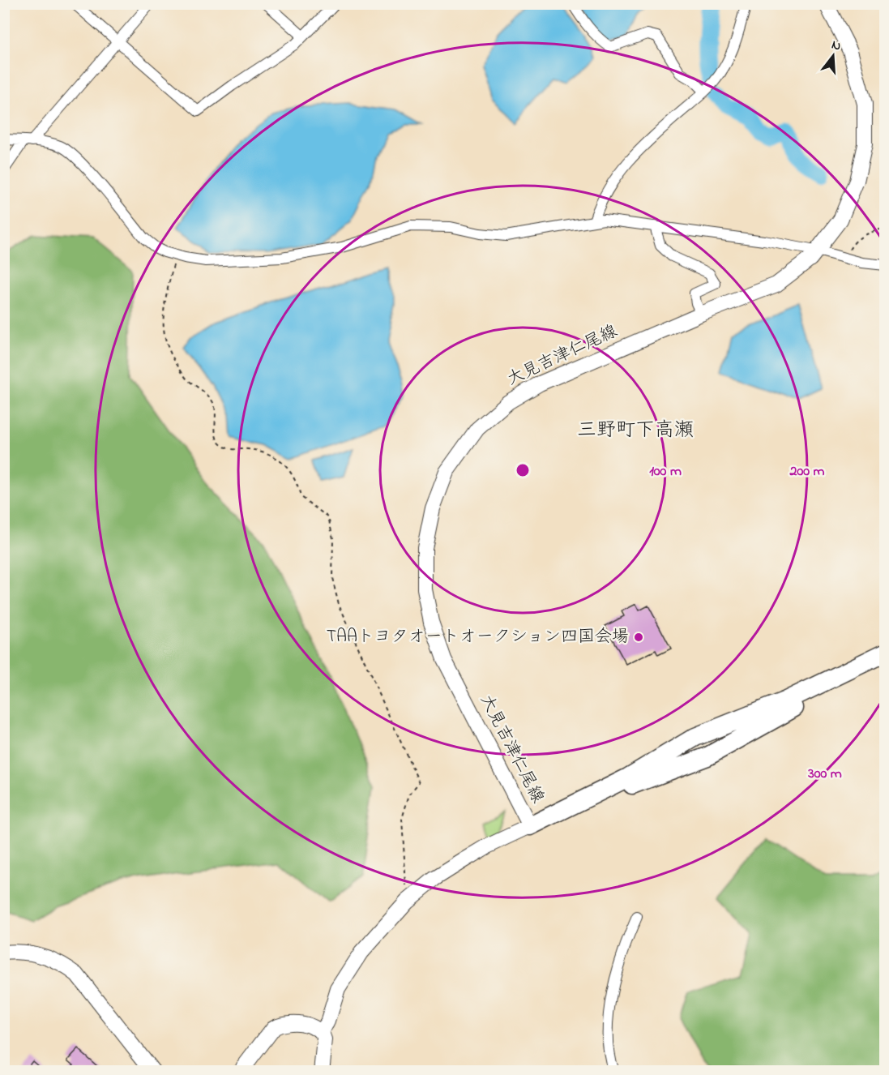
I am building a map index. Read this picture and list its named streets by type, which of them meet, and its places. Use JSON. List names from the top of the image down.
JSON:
{
  "streets": {
    "main road": ["大見吉津仁尾線"]
  },
  "districts": ["三野町下高瀬"],
  "places": ["TAAトヨタオートオークション四国会場"],
  "north": "top",
  "rings": ["100 m", "200 m", "300 m"]
}
